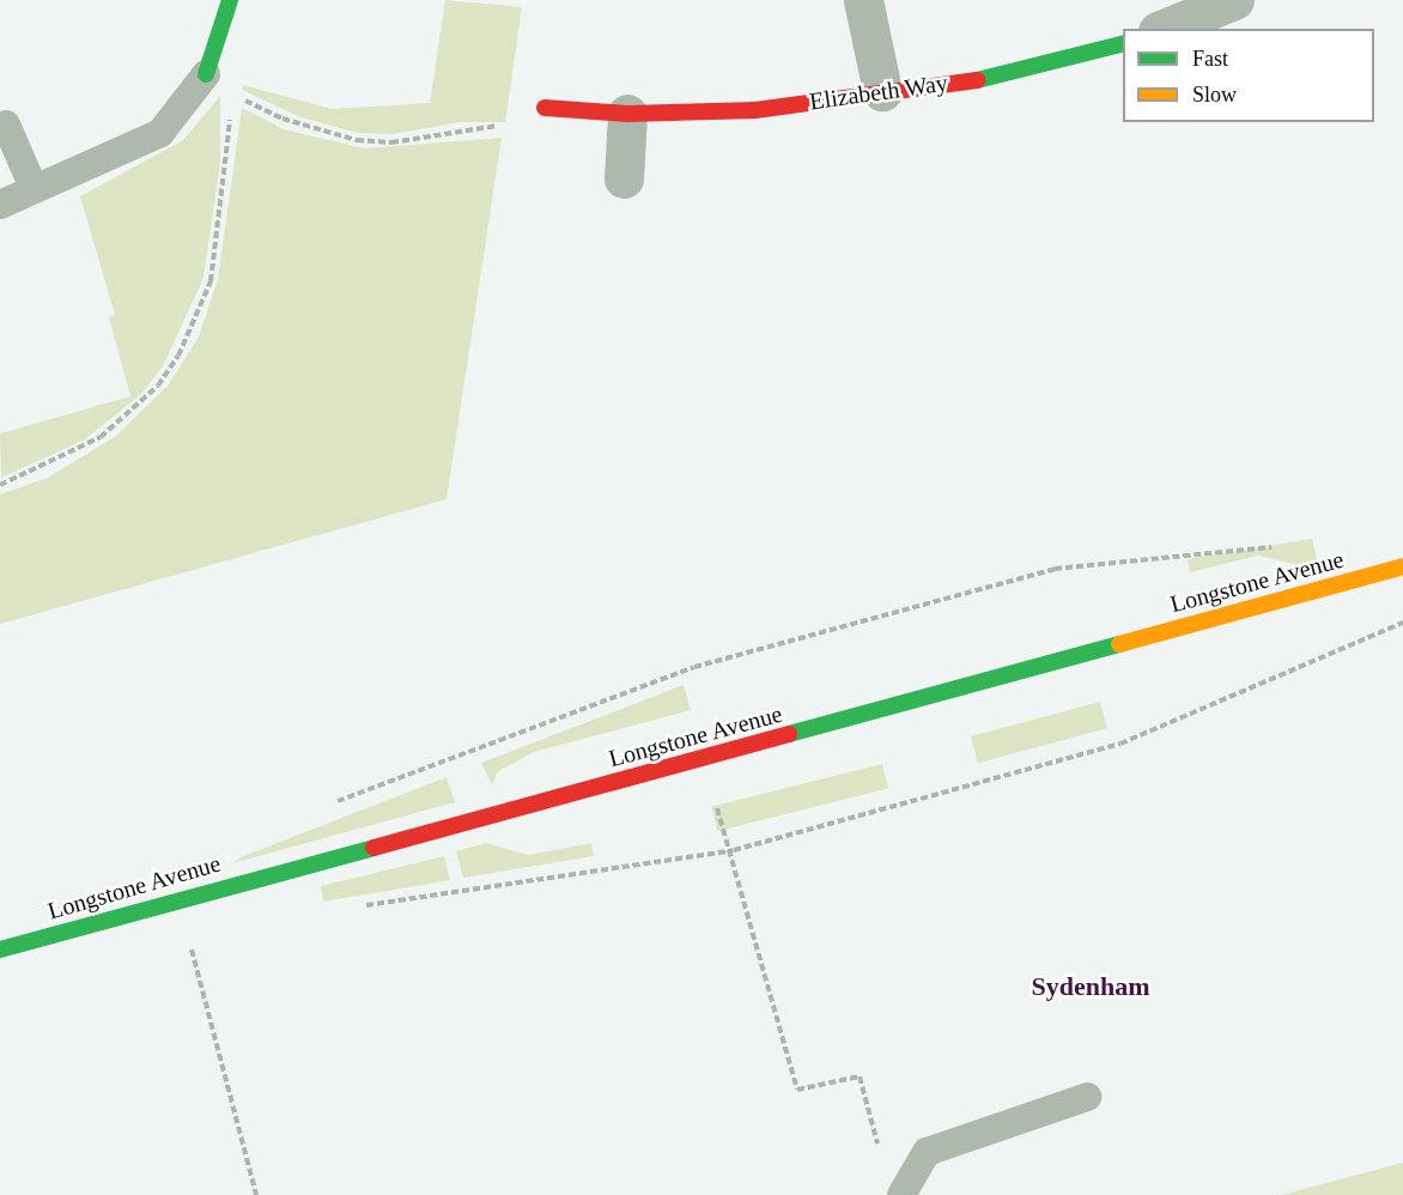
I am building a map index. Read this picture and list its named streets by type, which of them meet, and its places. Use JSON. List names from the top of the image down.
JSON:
{
  "streets": {
    "street": ["Elizabeth Way", "Longstone Avenue"]
  },
  "districts": ["Sydenham"],
  "legend": ["Fast", "Slow"]
}
